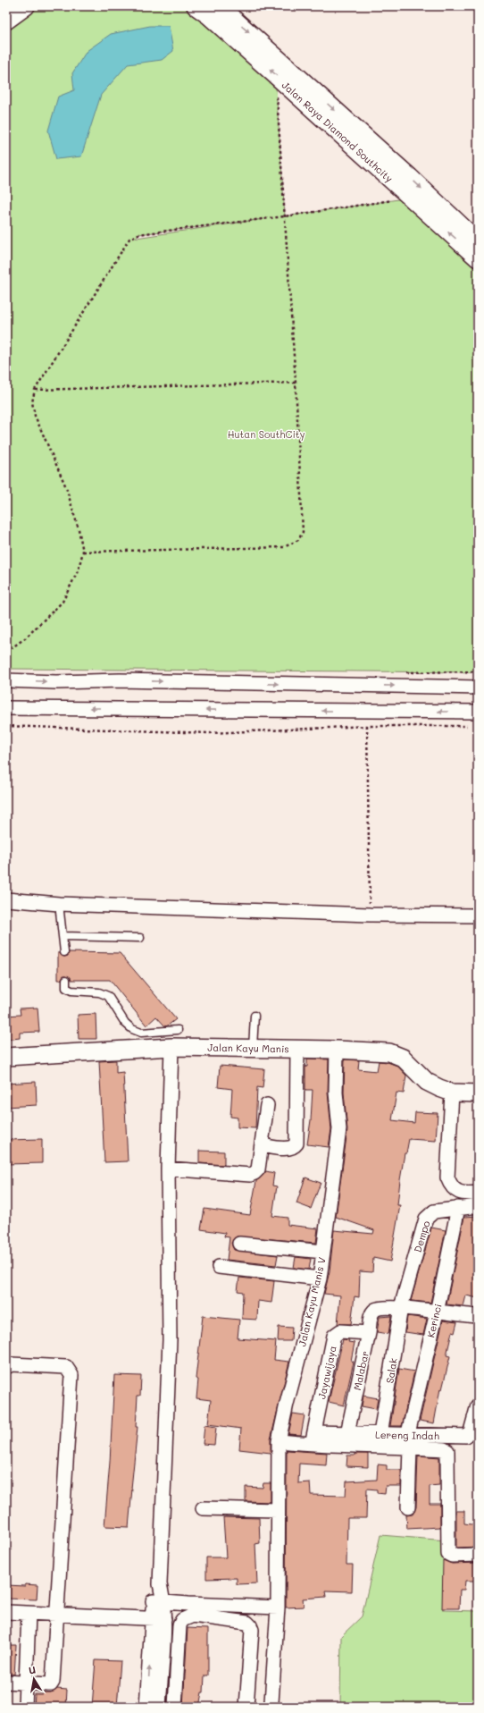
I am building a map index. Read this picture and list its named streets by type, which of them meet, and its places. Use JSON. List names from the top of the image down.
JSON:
{
  "streets": {
    "street": [
      "Jalan Raya Diamond Southcity",
      "Jalan Kayu Manis",
      "Dempo",
      "Jalan Kayu Manis V",
      "Kerinci",
      "Malabar",
      "Salak",
      "Jayawijaya",
      "Lereng Indah"
    ]
  },
  "crossings": [
    ["Jalan Kayu Manis", "Jalan Kayu Manis V"],
    ["Dempo", "Kerinci"],
    ["Dempo", "Malabar"],
    ["Dempo", "Salak"],
    ["Kerinci", "Lereng Indah"],
    ["Malabar", "Salak"],
    ["Malabar", "Jayawijaya"],
    ["Malabar", "Lereng Indah"],
    ["Salak", "Lereng Indah"],
    ["Jayawijaya", "Lereng Indah"]
  ],
  "parks": ["Hutan SouthCity"],
  "north": "top"
}
